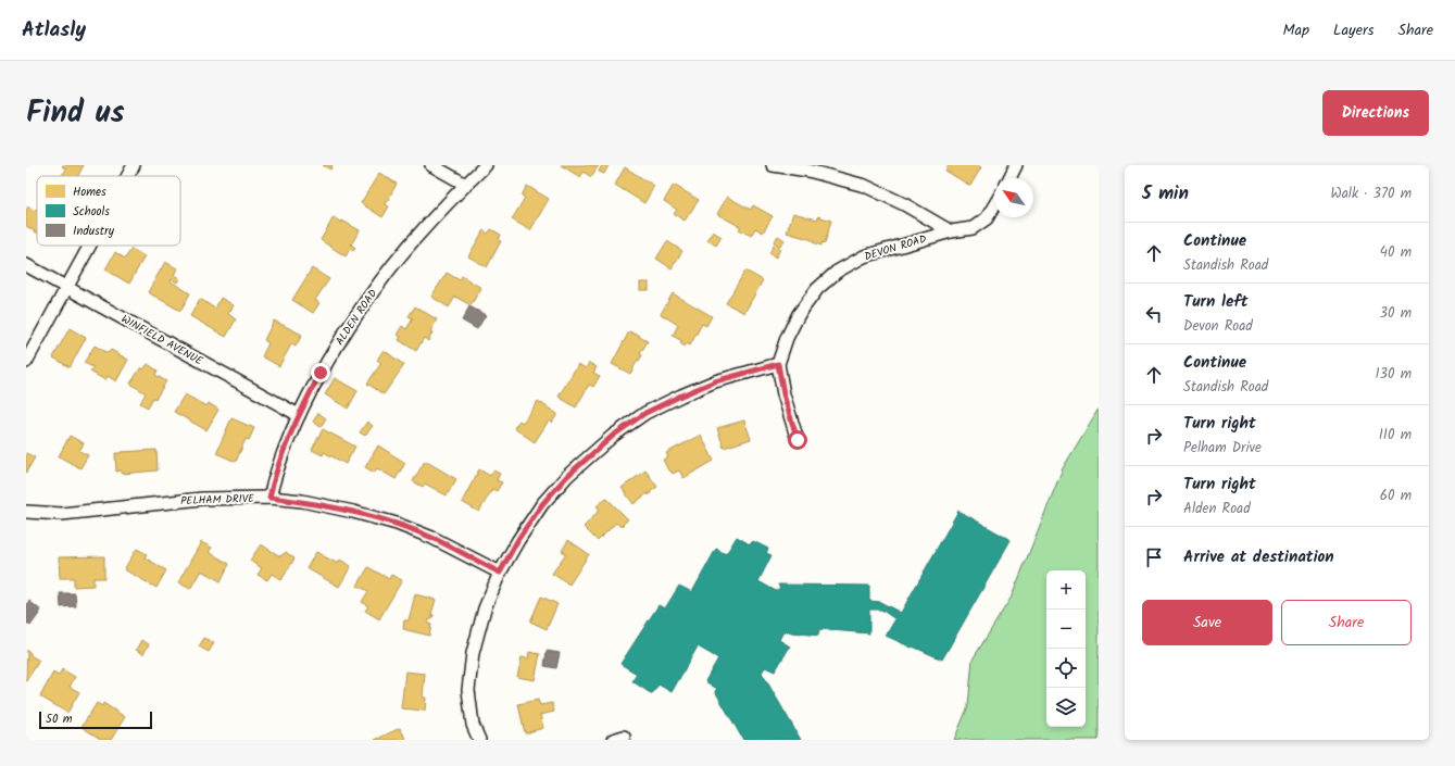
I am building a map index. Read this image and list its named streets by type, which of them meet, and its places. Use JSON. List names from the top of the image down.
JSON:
{
  "streets": {
    "street": [
      "DEVON ROAD",
      "ALDEN ROAD",
      "WINFIELD AVENUE",
      "PELHAM DRIVE"
    ]
  },
  "crossings": [
    ["ALDEN ROAD", "WINFIELD AVENUE"],
    ["ALDEN ROAD", "PELHAM DRIVE"]
  ],
  "legend": ["Homes", "Schools", "Industry"],
  "scale_bar": "50 m",
  "north": "top left",
  "page": {
    "header": "Atlasly",
    "nav": ["Map", "Layers", "Share"],
    "title": "Find us",
    "buttons": [
      "Directions",
      ["Save", "Share"]
    ],
    "heading": ["5 min", "Walk · 370 m"],
    "list": [
      ["Continue", "Standish Road", "40 m"],
      ["Turn left", "Devon Road", "30 m"],
      ["Continue", "Standish Road", "130 m"],
      ["Turn right", "Pelham Drive", "110 m"],
      ["Turn right", "Alden Road", "60 m"],
      "Arrive at destination"
    ],
    "map_buttons": ["+", "−"],
    "scale": "50 m"
  }
}
